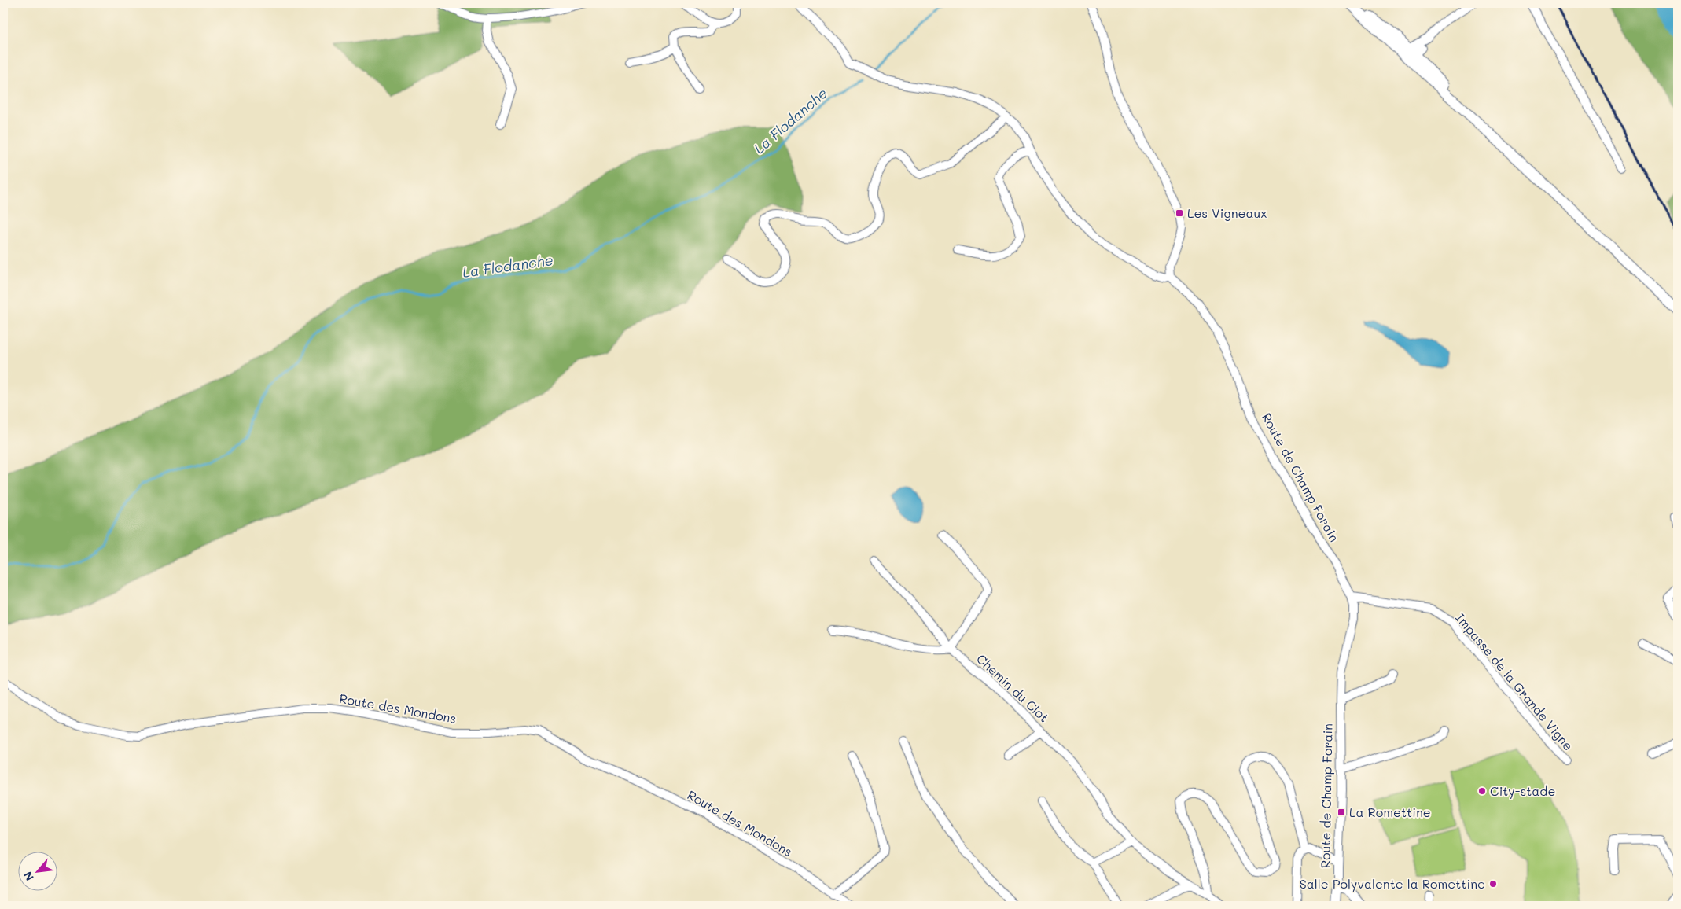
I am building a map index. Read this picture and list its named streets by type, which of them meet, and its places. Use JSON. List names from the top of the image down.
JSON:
{
  "streets": {
    "main road": ["Route de Champ Forain"],
    "street": ["Impasse de la Grande Vigne", "Chemin du Clot", "Route des Mondons"]
  },
  "crossings": [
    ["Route de Champ Forain", "Impasse de la Grande Vigne"]
  ],
  "water": ["La Flodanche"],
  "places": {
    "transit": ["Les Vigneaux", "La Romettine"],
    "other": ["City-stade", "Salle Polyvalente la Romettine"]
  },
  "north": "bottom left"
}
